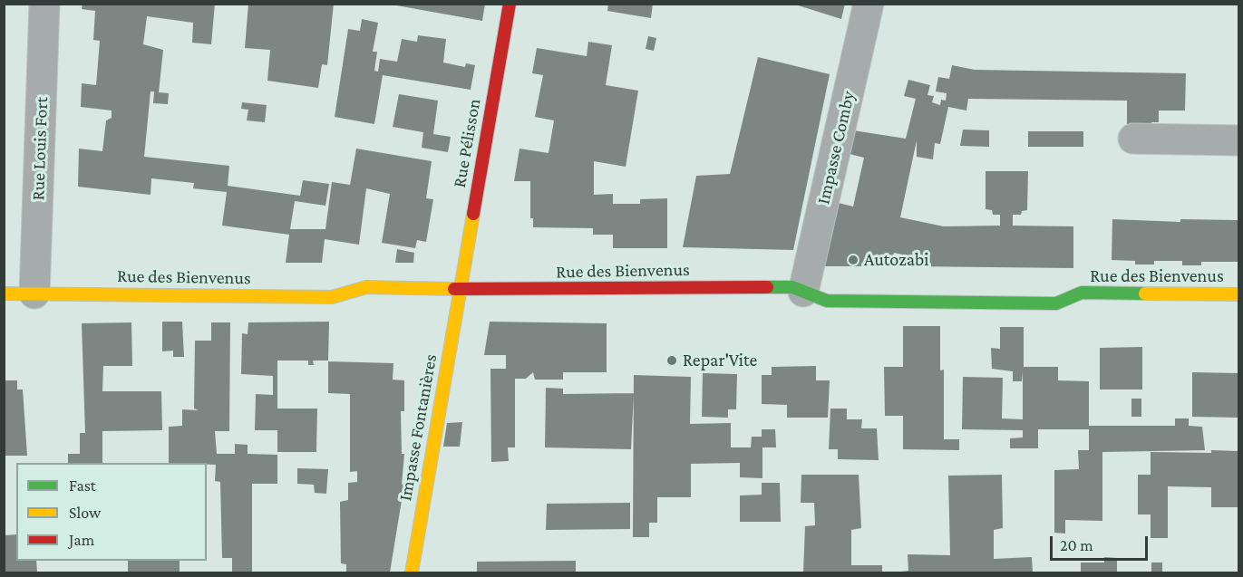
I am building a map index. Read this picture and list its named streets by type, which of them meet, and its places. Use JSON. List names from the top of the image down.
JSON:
{
  "streets": {
    "street": [
      "Rue Pélisson",
      "Impasse Comby",
      "Rue Louis Fort",
      "Rue des Bienvenus",
      "Impasse Fontanières"
    ]
  },
  "crossings": [
    ["Rue Pélisson", "Rue des Bienvenus"],
    ["Rue Pélisson", "Impasse Fontanières"],
    ["Impasse Comby", "Rue des Bienvenus"],
    ["Rue Louis Fort", "Rue des Bienvenus"],
    ["Rue des Bienvenus", "Impasse Fontanières"]
  ],
  "places": ["Autozabi", "Repar'Vite"],
  "legend": ["Fast", "Slow", "Jam"],
  "scale_bar": "20 m"
}
